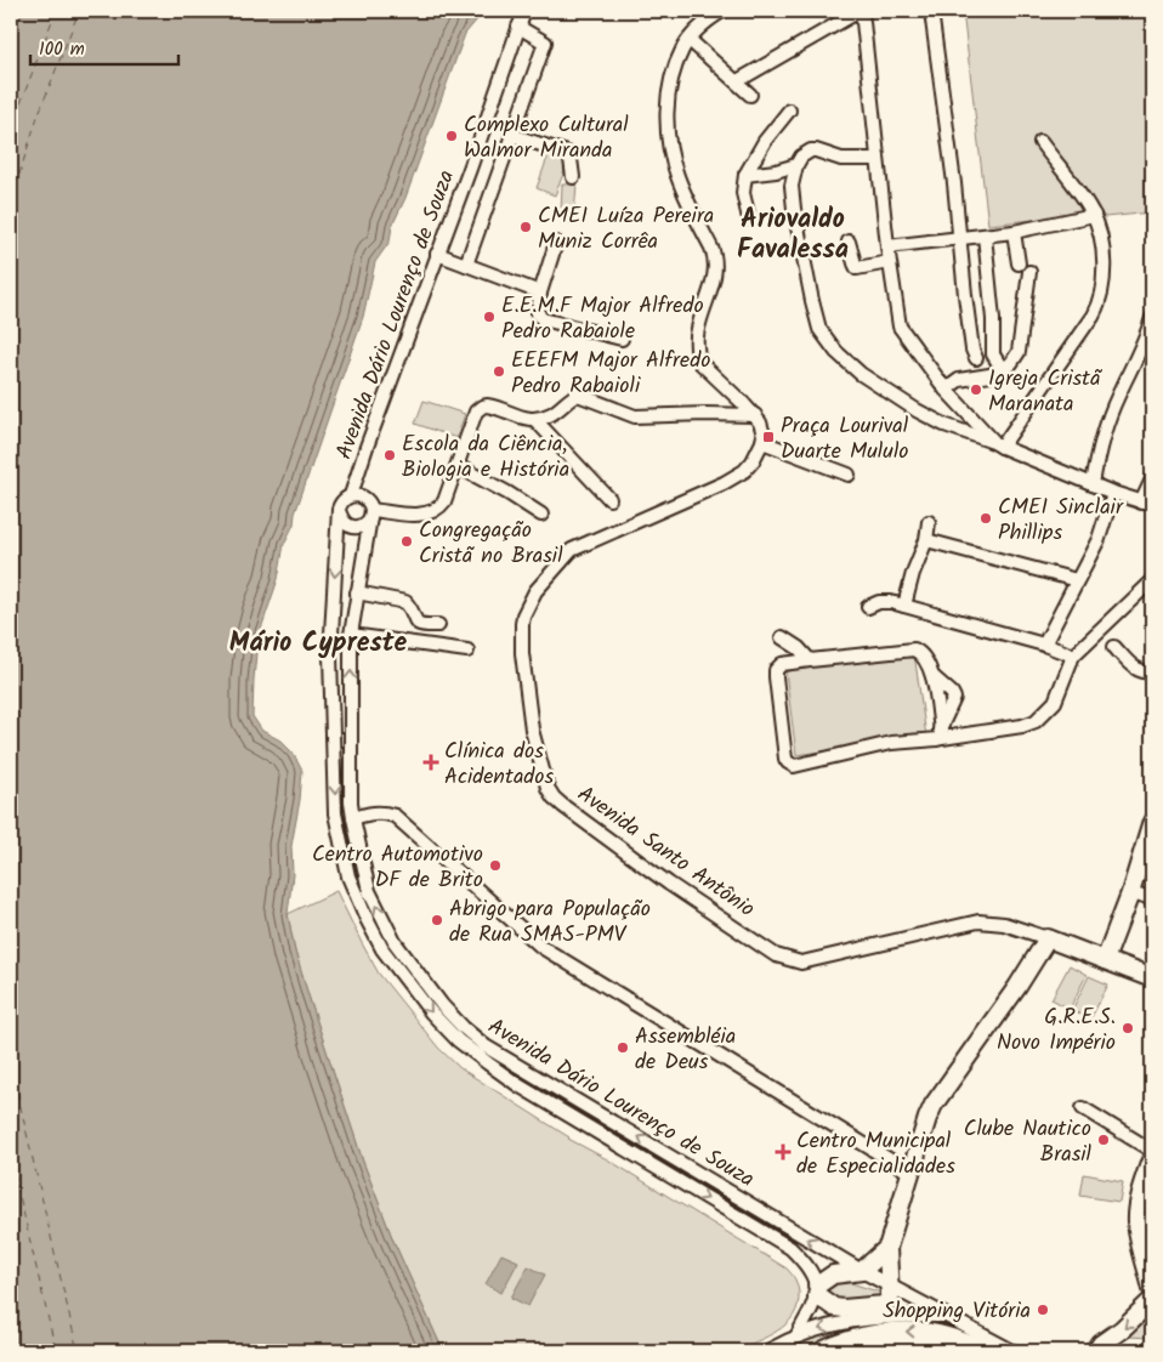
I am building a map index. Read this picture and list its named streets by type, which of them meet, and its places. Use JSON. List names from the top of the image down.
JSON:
{
  "streets": {
    "main road": ["Avenida Santo Antônio"],
    "street": ["Avenida Dário Lourenço de Souza"]
  },
  "districts": ["Ariovaldo Favalessa", "Mário Cypreste"],
  "places": {
    "other": [
      "Complexo Cultural Walmor Miranda",
      "CMEI Luíza Pereira Muniz Corrêa",
      "E.E.M.F Major Alfredo Pedro Rabaiole",
      "EEEFM Major Alfredo Pedro Rabaioli",
      "Igreja Cristã Maranata",
      "Escola da Ciência, Biologia e História",
      "CMEI Sinclair Phillips",
      "Congregação Cristã no Brasil",
      "Centro Automotivo DF de Brito",
      "Abrigo para População de Rua SMAS-PMV",
      "G.R.E.S. Novo Império",
      "Assembléia de Deus",
      "Clube Nautico Brasil",
      "Shopping Vitória"
    ],
    "transit": ["Praça Lourival Duarte Mululo"],
    "health": ["Clínica dos Acidentados", "Centro Municipal de Especialidades"]
  },
  "scale_bar": "100 m"
}
